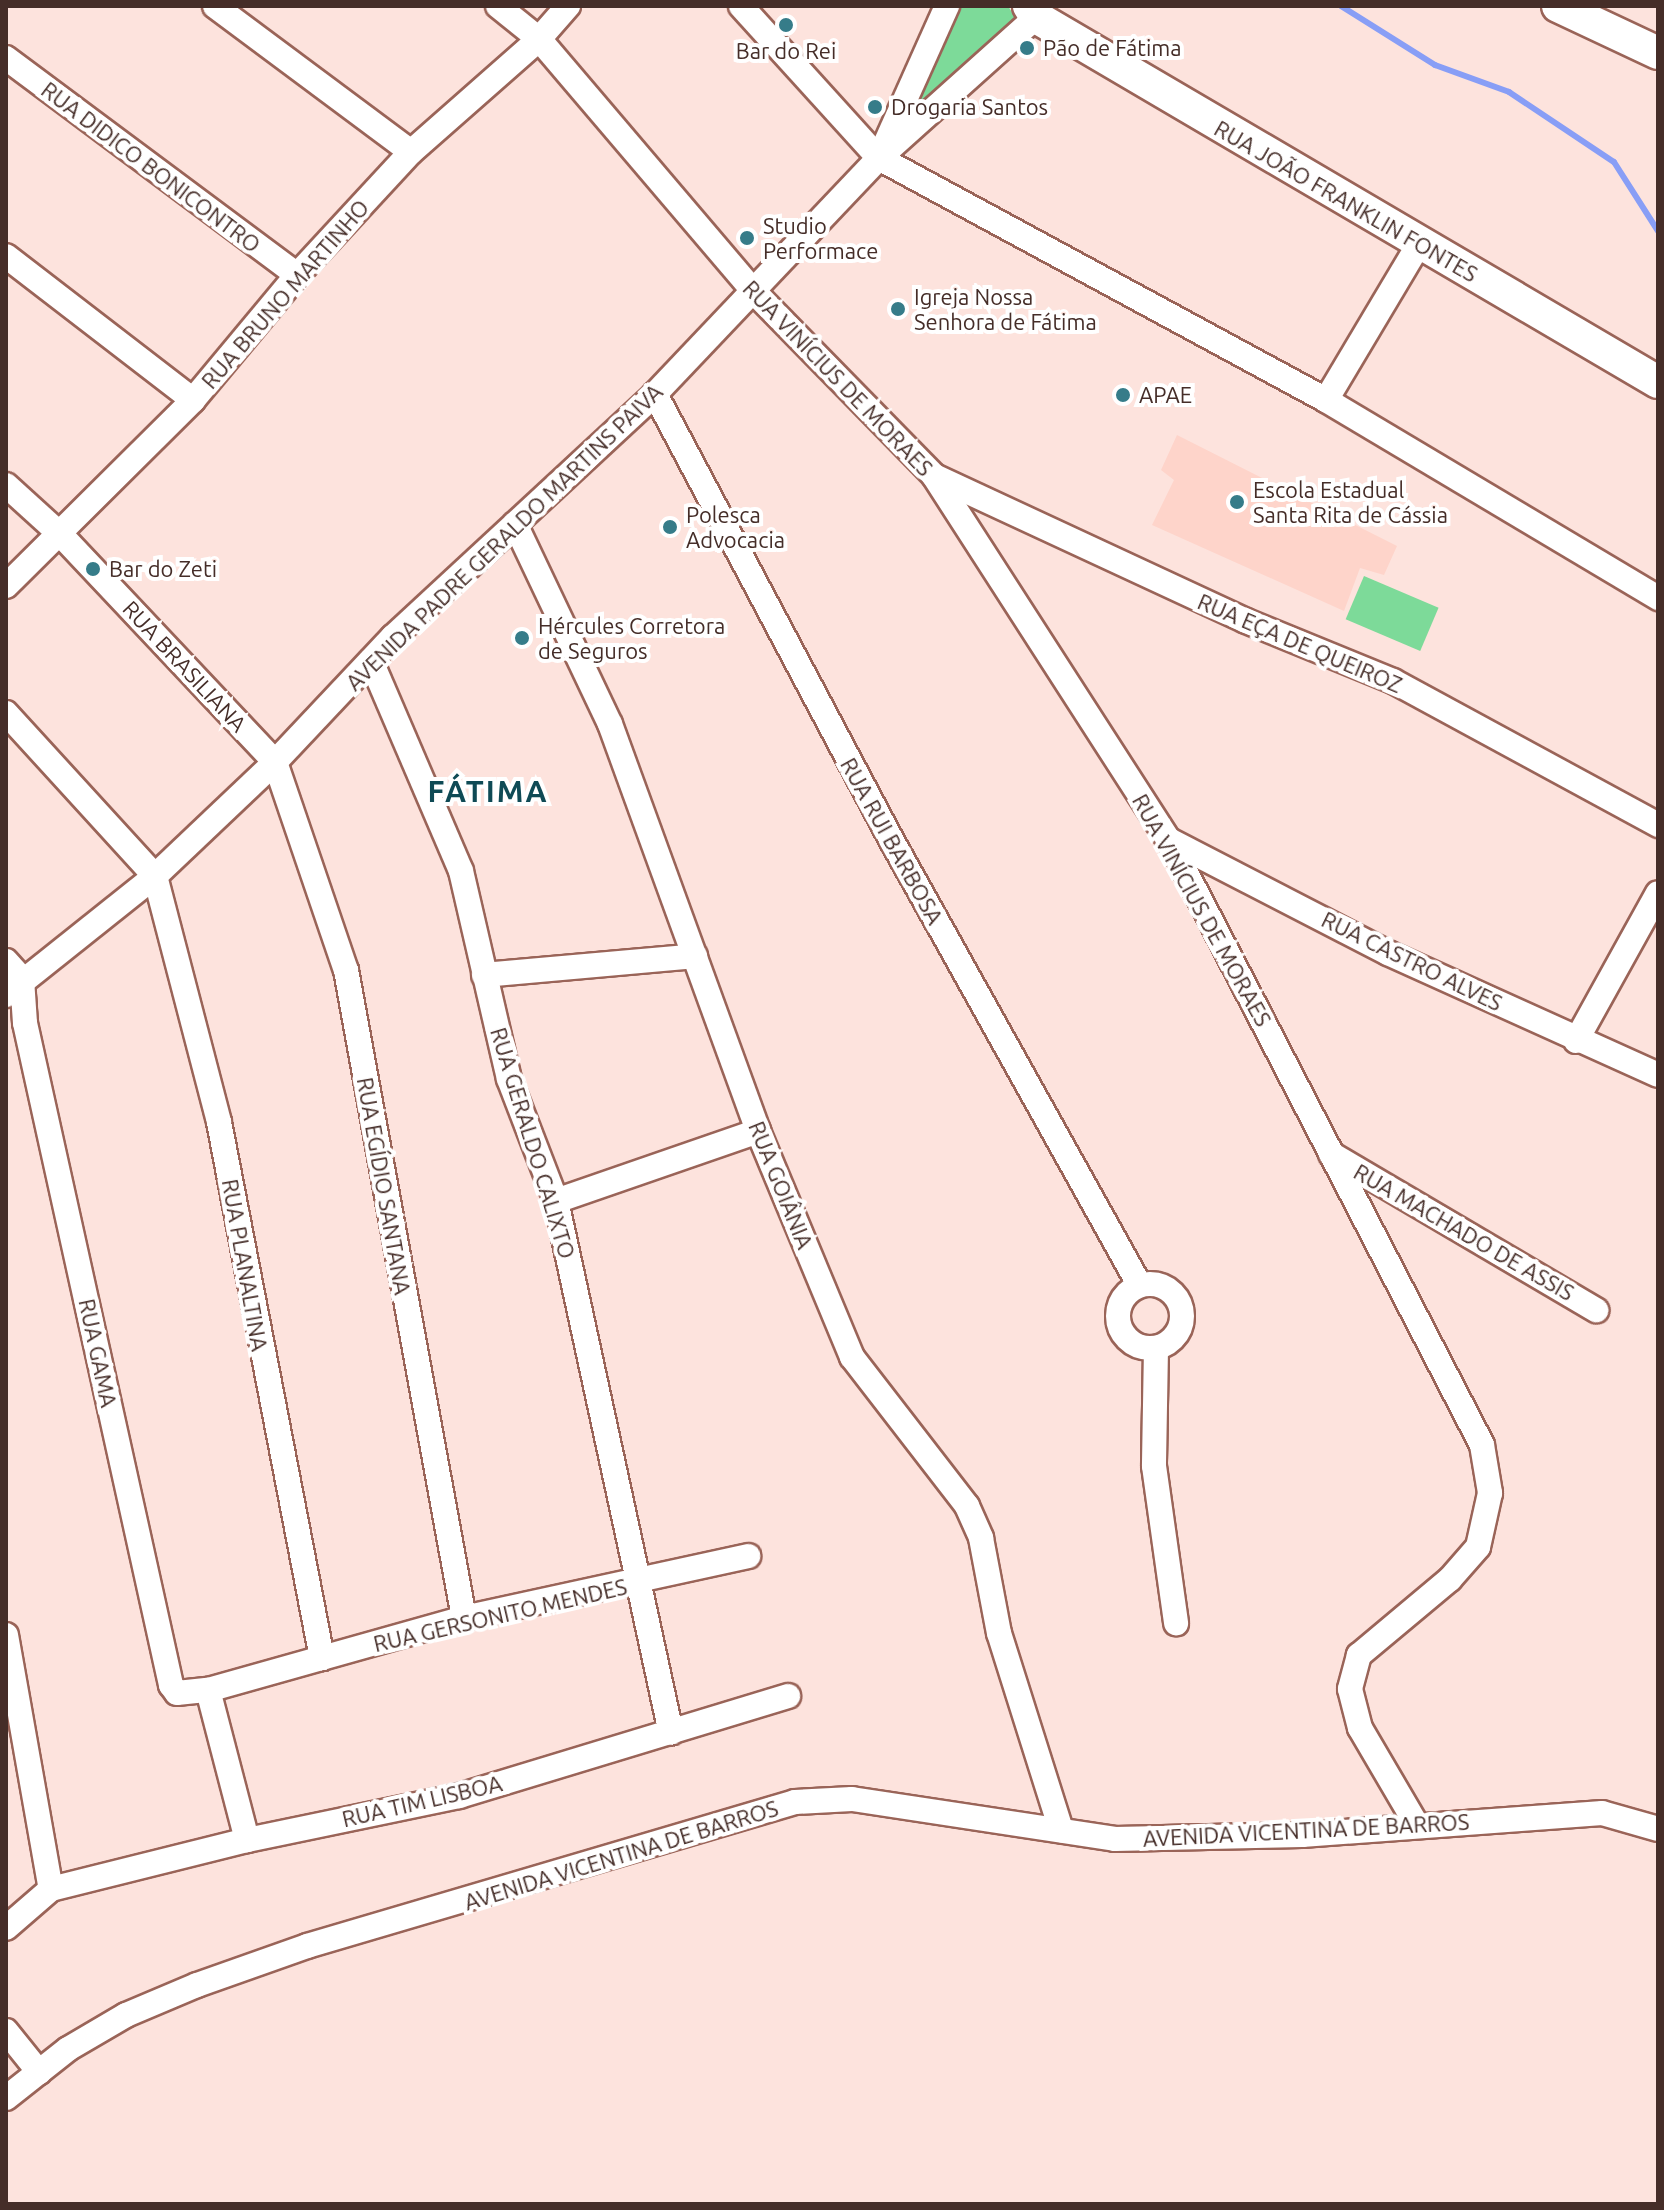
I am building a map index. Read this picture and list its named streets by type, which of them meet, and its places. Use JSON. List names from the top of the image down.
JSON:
{
  "streets": {
    "street": [
      "RUA DIDICO BONICONTRO",
      "RUA JOÃO FRANKLIN FONTES",
      "RUA BRUNO MARTINHO",
      "RUA VINÍCIUS DE MORAES",
      "AVENIDA PADRE GERALDO MARTINS PAIVA",
      "RUA EÇA DE QUEIROZ",
      "RUA BRASILIANA",
      "RUA RUI BARBOSA",
      "RUA CASTRO ALVES",
      "RUA GERALDO CALIXTO",
      "RUA GOIÂNIA",
      "RUA EGÍDIO SANTANA",
      "RUA MACHADO DE ASSIS",
      "RUA PLANALTINA",
      "RUA GAMA",
      "RUA GERSONITO MENDES",
      "RUA TIM LISBOA",
      "AVENIDA VICENTINA DE BARROS"
    ]
  },
  "crossings": [
    ["RUA DIDICO BONICONTRO", "RUA BRUNO MARTINHO"],
    ["RUA BRUNO MARTINHO", "RUA VINÍCIUS DE MORAES"],
    ["RUA BRUNO MARTINHO", "RUA BRASILIANA"],
    ["RUA VINÍCIUS DE MORAES", "AVENIDA PADRE GERALDO MARTINS PAIVA"],
    ["RUA VINÍCIUS DE MORAES", "RUA EÇA DE QUEIROZ"],
    ["RUA VINÍCIUS DE MORAES", "RUA CASTRO ALVES"],
    ["RUA VINÍCIUS DE MORAES", "RUA MACHADO DE ASSIS"],
    ["RUA VINÍCIUS DE MORAES", "AVENIDA VICENTINA DE BARROS"],
    ["AVENIDA PADRE GERALDO MARTINS PAIVA", "RUA BRASILIANA"],
    ["AVENIDA PADRE GERALDO MARTINS PAIVA", "RUA RUI BARBOSA"],
    ["AVENIDA PADRE GERALDO MARTINS PAIVA", "RUA GERALDO CALIXTO"],
    ["AVENIDA PADRE GERALDO MARTINS PAIVA", "RUA GOIÂNIA"],
    ["AVENIDA PADRE GERALDO MARTINS PAIVA", "RUA EGÍDIO SANTANA"],
    ["AVENIDA PADRE GERALDO MARTINS PAIVA", "RUA PLANALTINA"],
    ["AVENIDA PADRE GERALDO MARTINS PAIVA", "RUA GAMA"],
    ["RUA BRASILIANA", "RUA EGÍDIO SANTANA"],
    ["RUA GERALDO CALIXTO", "RUA GERSONITO MENDES"],
    ["RUA GERALDO CALIXTO", "RUA TIM LISBOA"],
    ["RUA GOIÂNIA", "AVENIDA VICENTINA DE BARROS"],
    ["RUA EGÍDIO SANTANA", "RUA GERSONITO MENDES"],
    ["RUA PLANALTINA", "RUA GERSONITO MENDES"],
    ["RUA GAMA", "RUA GERSONITO MENDES"]
  ],
  "districts": ["FÁTIMA"],
  "places": [
    "Bar do Rei",
    "Pão de Fátima",
    "Drogaria Santos",
    "Studio Performace",
    "Igreja Nossa Senhora de Fátima",
    "APAE",
    "Escola Estadual Santa Rita de Cássia",
    "Polesca Advocacia",
    "Bar do Zeti",
    "Hércules Corretora de Seguros"
  ]
}
